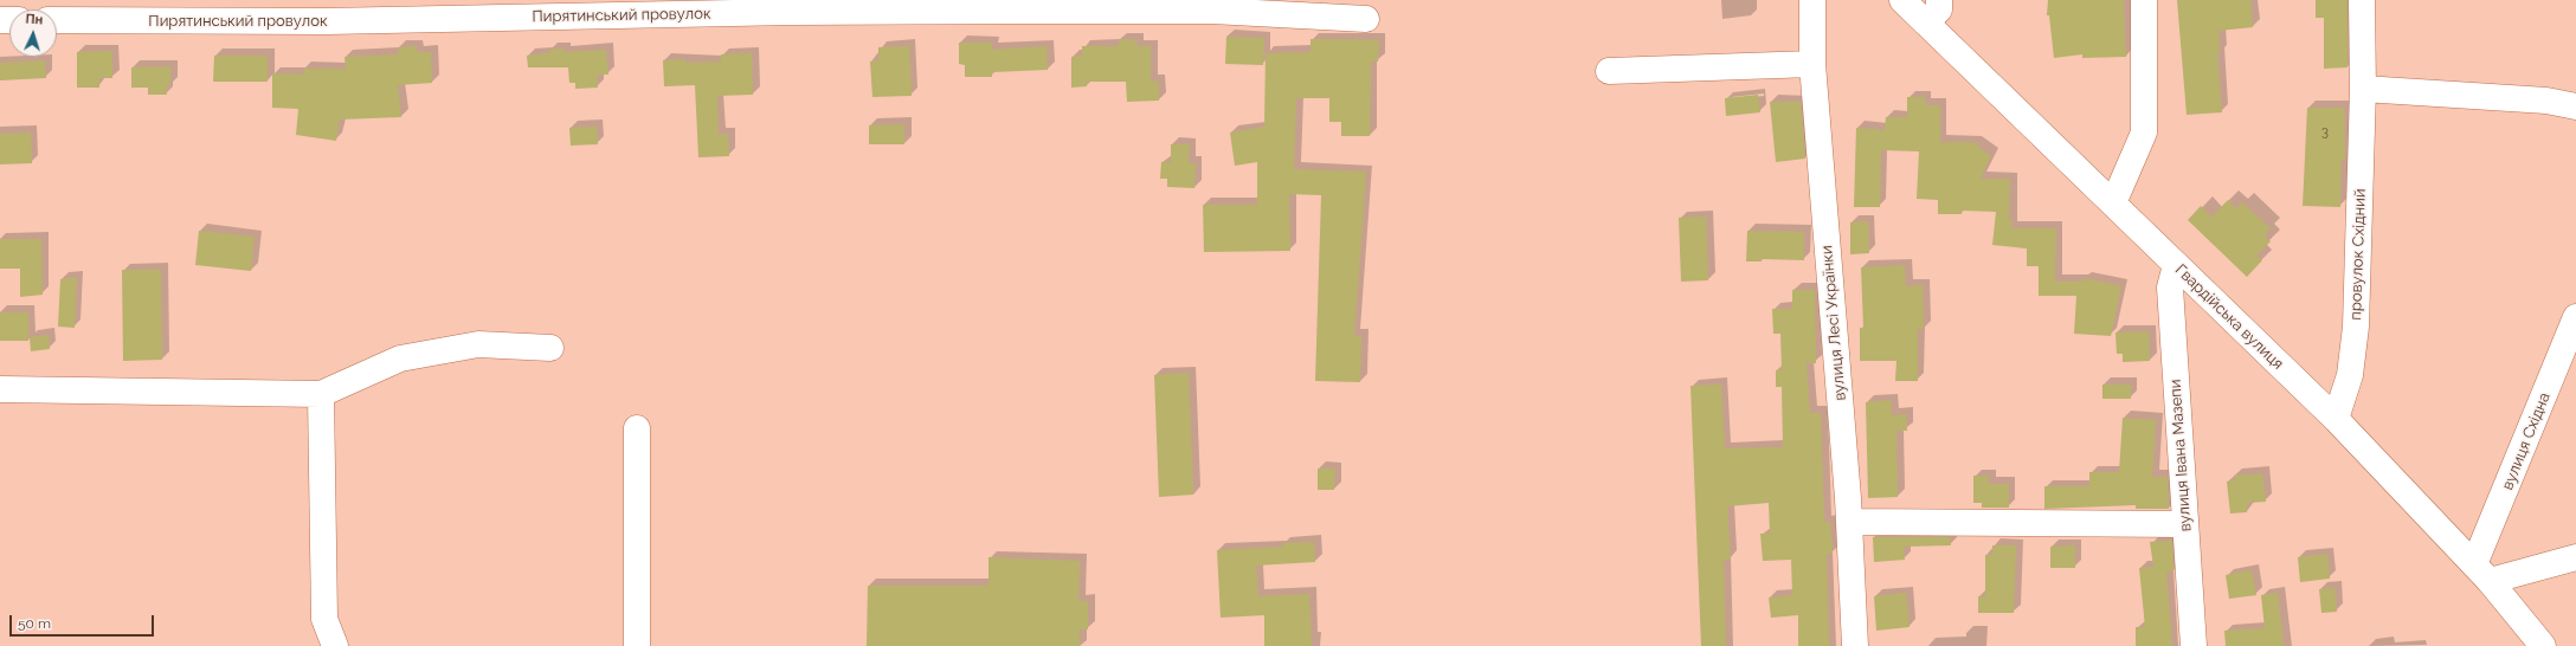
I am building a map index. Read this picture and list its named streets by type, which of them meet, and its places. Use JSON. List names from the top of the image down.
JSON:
{
  "streets": {
    "street": [
      "Пирятинський провулок",
      "провулок Східний",
      "Гвардійська вулиця",
      "вулиця Лесі Українки",
      "вулиця Східна",
      "вулиця Івана Мазепи"
    ]
  },
  "crossings": [
    ["провулок Східний", "Гвардійська вулиця"],
    ["Гвардійська вулиця", "вулиця Східна"],
    ["Гвардійська вулиця", "вулиця Івана Мазепи"]
  ],
  "house_numbers": ["3"],
  "scale_bar": "50 m",
  "north": "top"
}
